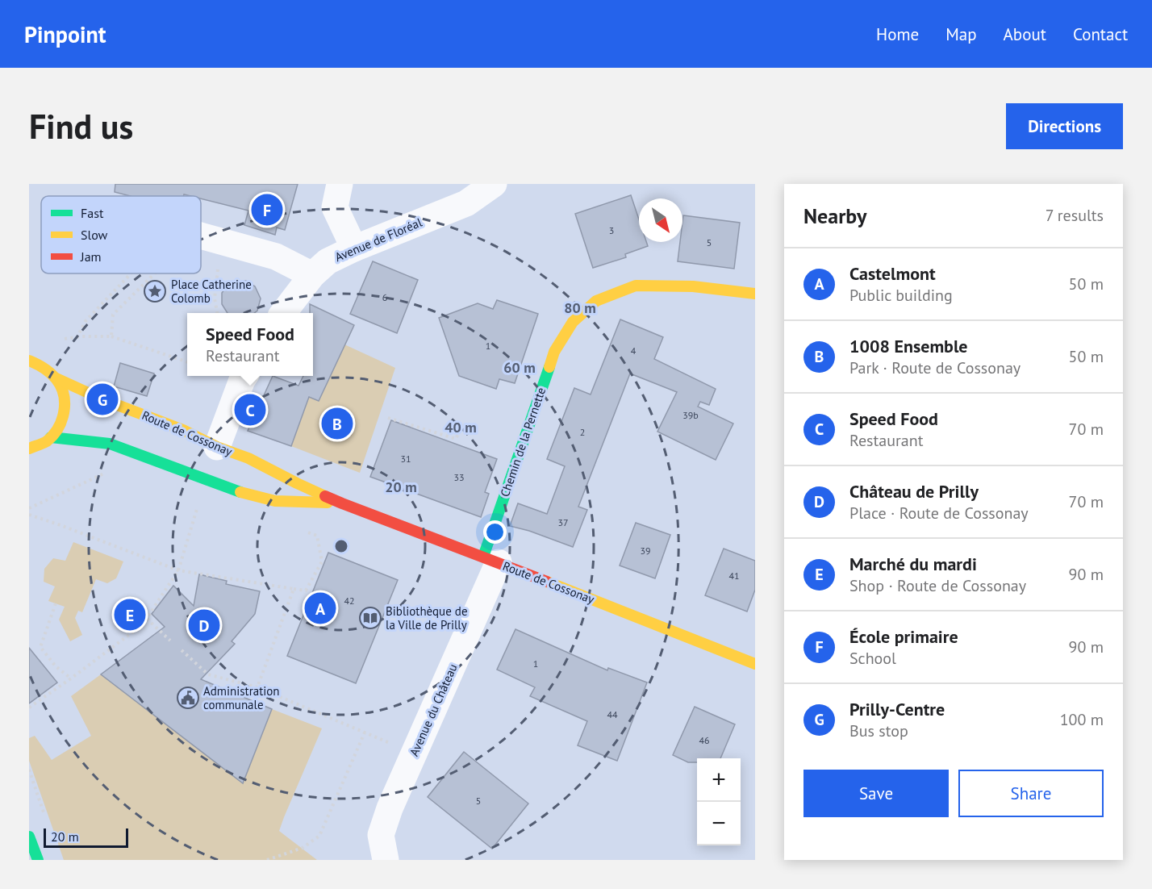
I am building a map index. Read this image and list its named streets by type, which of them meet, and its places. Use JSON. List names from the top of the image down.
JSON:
{
  "streets": {
    "main road": ["Route de Cossonay", "Chemin de la Pernette"],
    "street": ["Avenue de Floréal", "Avenue du Château"]
  },
  "crossings": [
    ["Route de Cossonay", "Chemin de la Pernette"],
    ["Route de Cossonay", "Avenue du Château"],
    ["Chemin de la Pernette", "Avenue du Château"]
  ],
  "places": {
    "place": ["Place Catherine Colomb"],
    "library": ["Bibliothèque de la Ville de Prilly"],
    "public building": ["Administration communale"]
  },
  "house_numbers": [
    "3",
    "5",
    "6",
    "1",
    "4",
    "39b",
    "2",
    "31",
    "33",
    "37",
    "39",
    "41",
    "42",
    "1",
    "44",
    "46",
    "5"
  ],
  "legend": ["Fast", "Slow", "Jam"],
  "scale_bar": "20 m",
  "north": "bottom right",
  "page": {
    "header": "Pinpoint",
    "nav": [
      "Home",
      "Map",
      "About",
      "Contact"
    ],
    "buttons": [
      "Directions",
      ["Save", "Share"]
    ],
    "title": "Find us",
    "heading": ["Nearby", "7 results"],
    "pins": [
      "F",
      "G",
      "C",
      "B",
      "A",
      "E",
      "D"
    ],
    "list": [
      {
        "mark": "A",
        "name": "Castelmont",
        "note": "Public building",
        "value": "50 m"
      },
      {
        "mark": "B",
        "name": "1008 Ensemble",
        "note": "Park · Route de Cossonay",
        "value": "50 m"
      },
      {
        "mark": "C",
        "name": "Speed Food",
        "note": "Restaurant",
        "value": "70 m"
      },
      {
        "mark": "D",
        "name": "Château de Prilly",
        "note": "Place · Route de Cossonay",
        "value": "70 m"
      },
      {
        "mark": "E",
        "name": "Marché du mardi",
        "note": "Shop · Route de Cossonay",
        "value": "90 m"
      },
      {
        "mark": "F",
        "name": "École primaire",
        "note": "School",
        "value": "90 m"
      },
      {
        "mark": "G",
        "name": "Prilly-Centre",
        "note": "Bus stop",
        "value": "100 m"
      }
    ],
    "popup": ["Speed Food", "Restaurant"],
    "map_buttons": ["+", "−"],
    "scale": "20 m"
  },
  "rings": [
    "80 m",
    "60 m",
    "40 m",
    "20 m"
  ]
}
